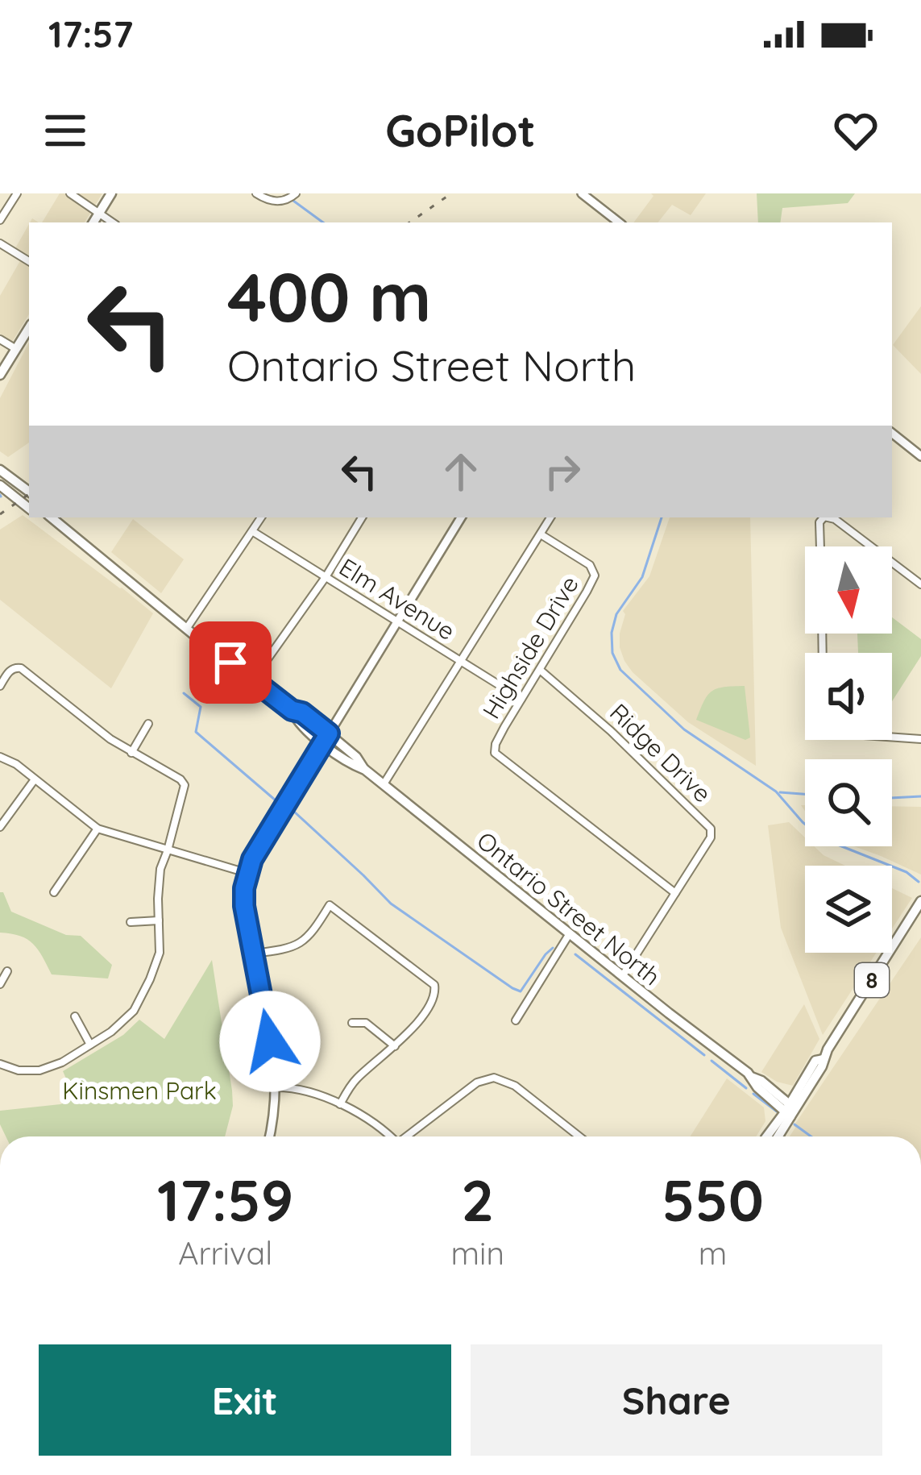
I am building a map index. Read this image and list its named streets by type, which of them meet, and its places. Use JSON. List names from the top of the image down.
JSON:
{
  "streets": {
    "main road": ["Ontario Street North", "8"],
    "street": ["Elm Avenue", "Highside Drive", "Ridge Drive"]
  },
  "crossings": [
    ["Elm Avenue", "Highside Drive"],
    ["Highside Drive", "Ridge Drive"],
    ["Ridge Drive", "Ontario Street North"],
    ["Ontario Street North", "8"]
  ],
  "parks": ["Kinsmen Park"],
  "north": "bottom",
  "page": {
    "status": "17:57",
    "header": "GoPilot",
    "turn": ["400 m", "Ontario Street North"],
    "eta": [
      "17:59",
      "Arrival",
      "2",
      "min",
      "550",
      "m"
    ],
    "buttons": ["Exit", "Share"]
  }
}
